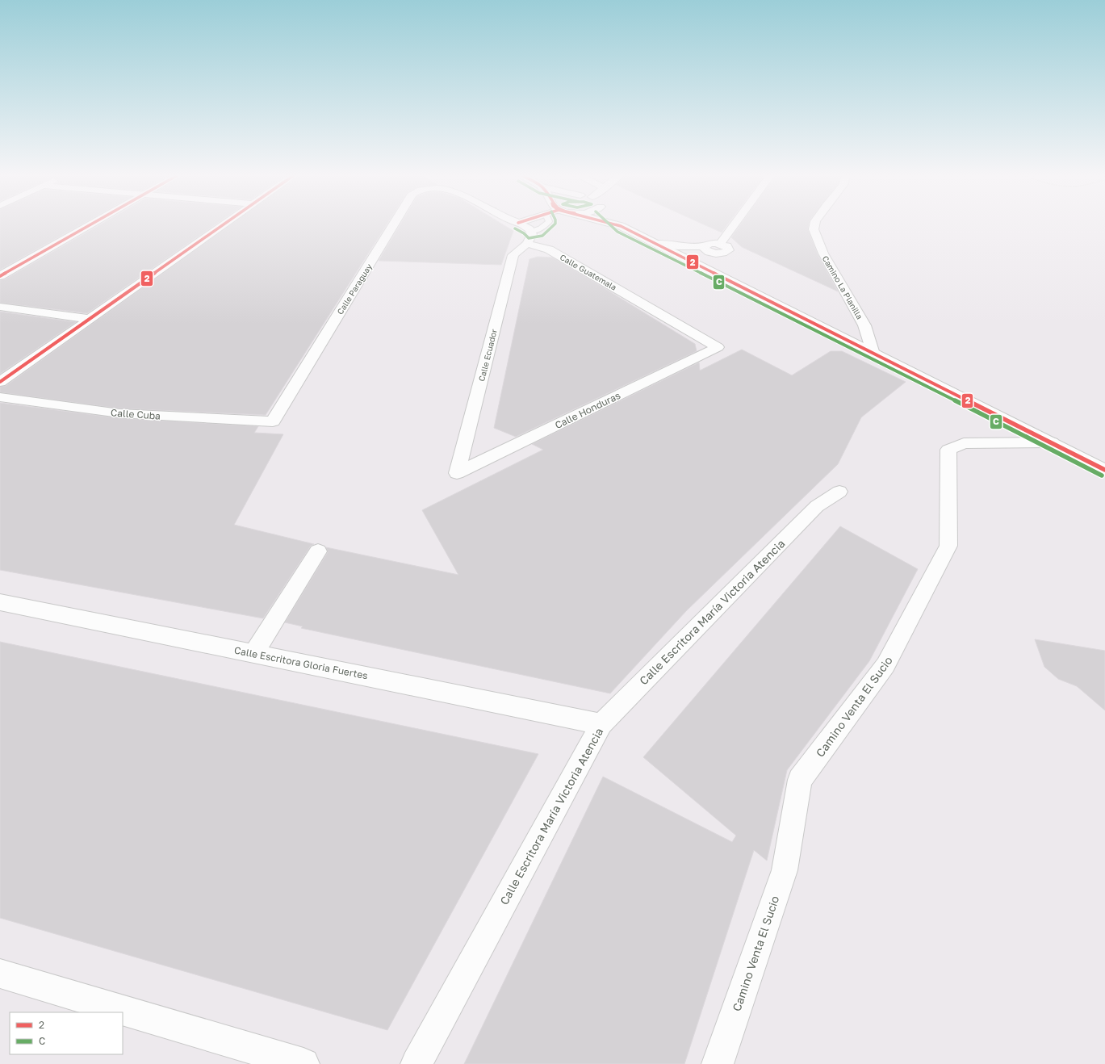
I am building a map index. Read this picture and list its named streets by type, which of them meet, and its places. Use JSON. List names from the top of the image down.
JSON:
{
  "streets": {
    "street": [
      "Calle Guatemala",
      "Camino La Planilla",
      "Calle Paraguay",
      "Calle Ecuador",
      "Calle Honduras",
      "Calle Cuba",
      "Calle Escritora María Victoria Atencia",
      "Calle Escritora Gloria Fuertes",
      "Camino Venta El Sucio"
    ]
  },
  "crossings": [
    ["Calle Guatemala", "Calle Ecuador"],
    ["Calle Guatemala", "Calle Honduras"],
    ["Calle Paraguay", "Calle Cuba"],
    ["Calle Ecuador", "Calle Honduras"],
    ["Calle Escritora María Victoria Atencia", "Calle Escritora Gloria Fuertes"]
  ],
  "lines": ["transit line 2", "transit line C"],
  "legend": ["2", "C"]
}
